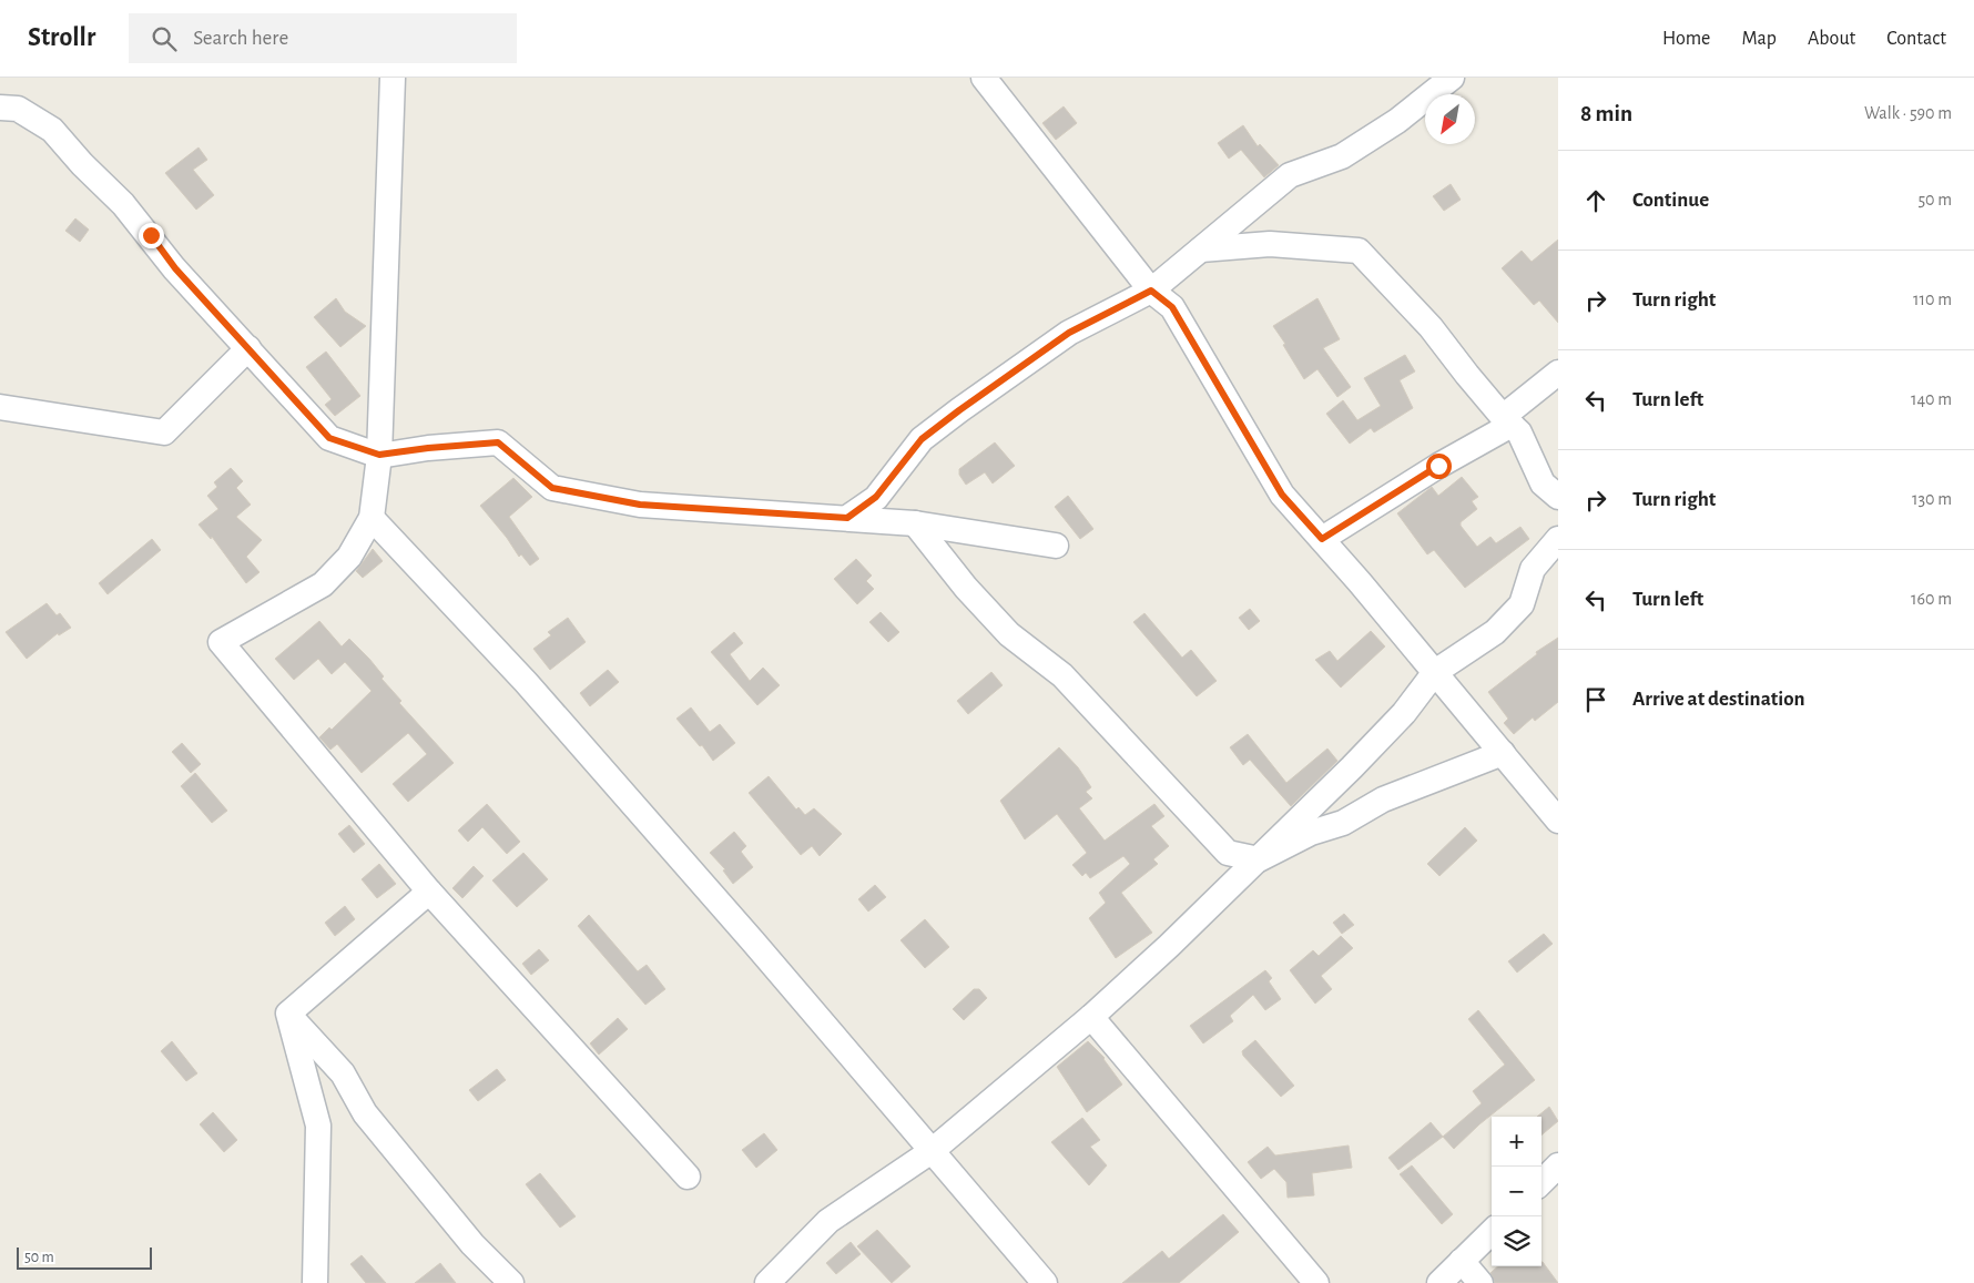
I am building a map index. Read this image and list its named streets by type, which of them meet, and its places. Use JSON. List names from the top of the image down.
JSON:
{
  "scale_bar": "50 m",
  "north": "bottom left",
  "page": {
    "header": "Strollr",
    "search": "Search here",
    "nav": [
      "Home",
      "Map",
      "About",
      "Contact"
    ],
    "heading": ["8 min", "Walk · 590 m"],
    "list": [
      ["Continue", "50 m"],
      ["Turn right", "110 m"],
      ["Turn left", "140 m"],
      ["Turn right", "130 m"],
      ["Turn left", "160 m"],
      "Arrive at destination"
    ],
    "map_buttons": ["+", "−"],
    "scale": "50 m"
  }
}
